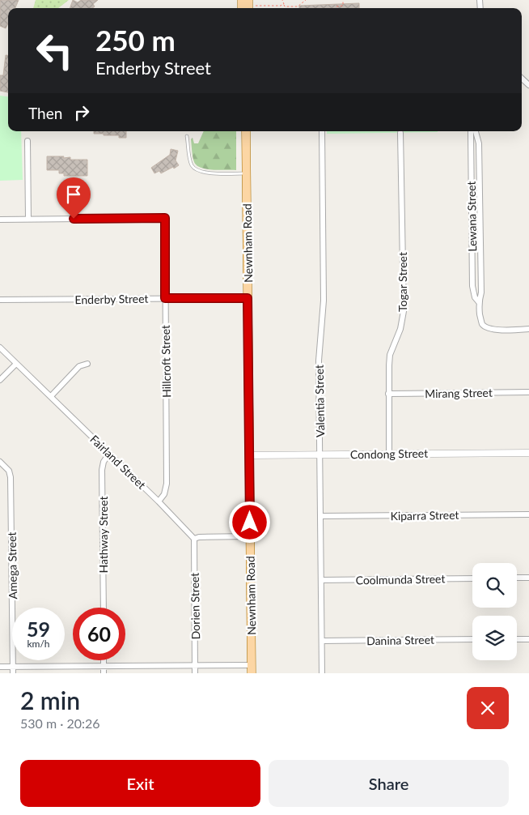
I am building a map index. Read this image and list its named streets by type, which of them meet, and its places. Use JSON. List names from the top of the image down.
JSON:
{
  "streets": {
    "main road": ["Newnham Road"],
    "street": [
      "Lewana Street",
      "Togar Street",
      "Enderby Street",
      "Hillcroft Street",
      "Mirang Street",
      "Valentia Street",
      "Condong Street",
      "Fairland Street",
      "Kiparra Street",
      "Hathway Street",
      "Amega Street",
      "Coolmunda Street",
      "Dorien Street",
      "Danina Street"
    ]
  },
  "crossings": [
    ["Newnham Road", "Enderby Street"],
    ["Newnham Road", "Condong Street"],
    ["Togar Street", "Mirang Street"],
    ["Togar Street", "Condong Street"],
    ["Enderby Street", "Hillcroft Street"],
    ["Hillcroft Street", "Fairland Street"],
    ["Valentia Street", "Condong Street"],
    ["Valentia Street", "Kiparra Street"],
    ["Valentia Street", "Coolmunda Street"],
    ["Valentia Street", "Danina Street"],
    ["Fairland Street", "Hathway Street"],
    ["Fairland Street", "Dorien Street"]
  ],
  "page": {
    "turn": ["250 m", "Enderby Street"],
    "then": "Then",
    "speed": "59 km/h",
    "limit": "60",
    "heading": ["2 min", "530 m · 20:26"],
    "buttons": ["Exit", "Share"]
  }
}
